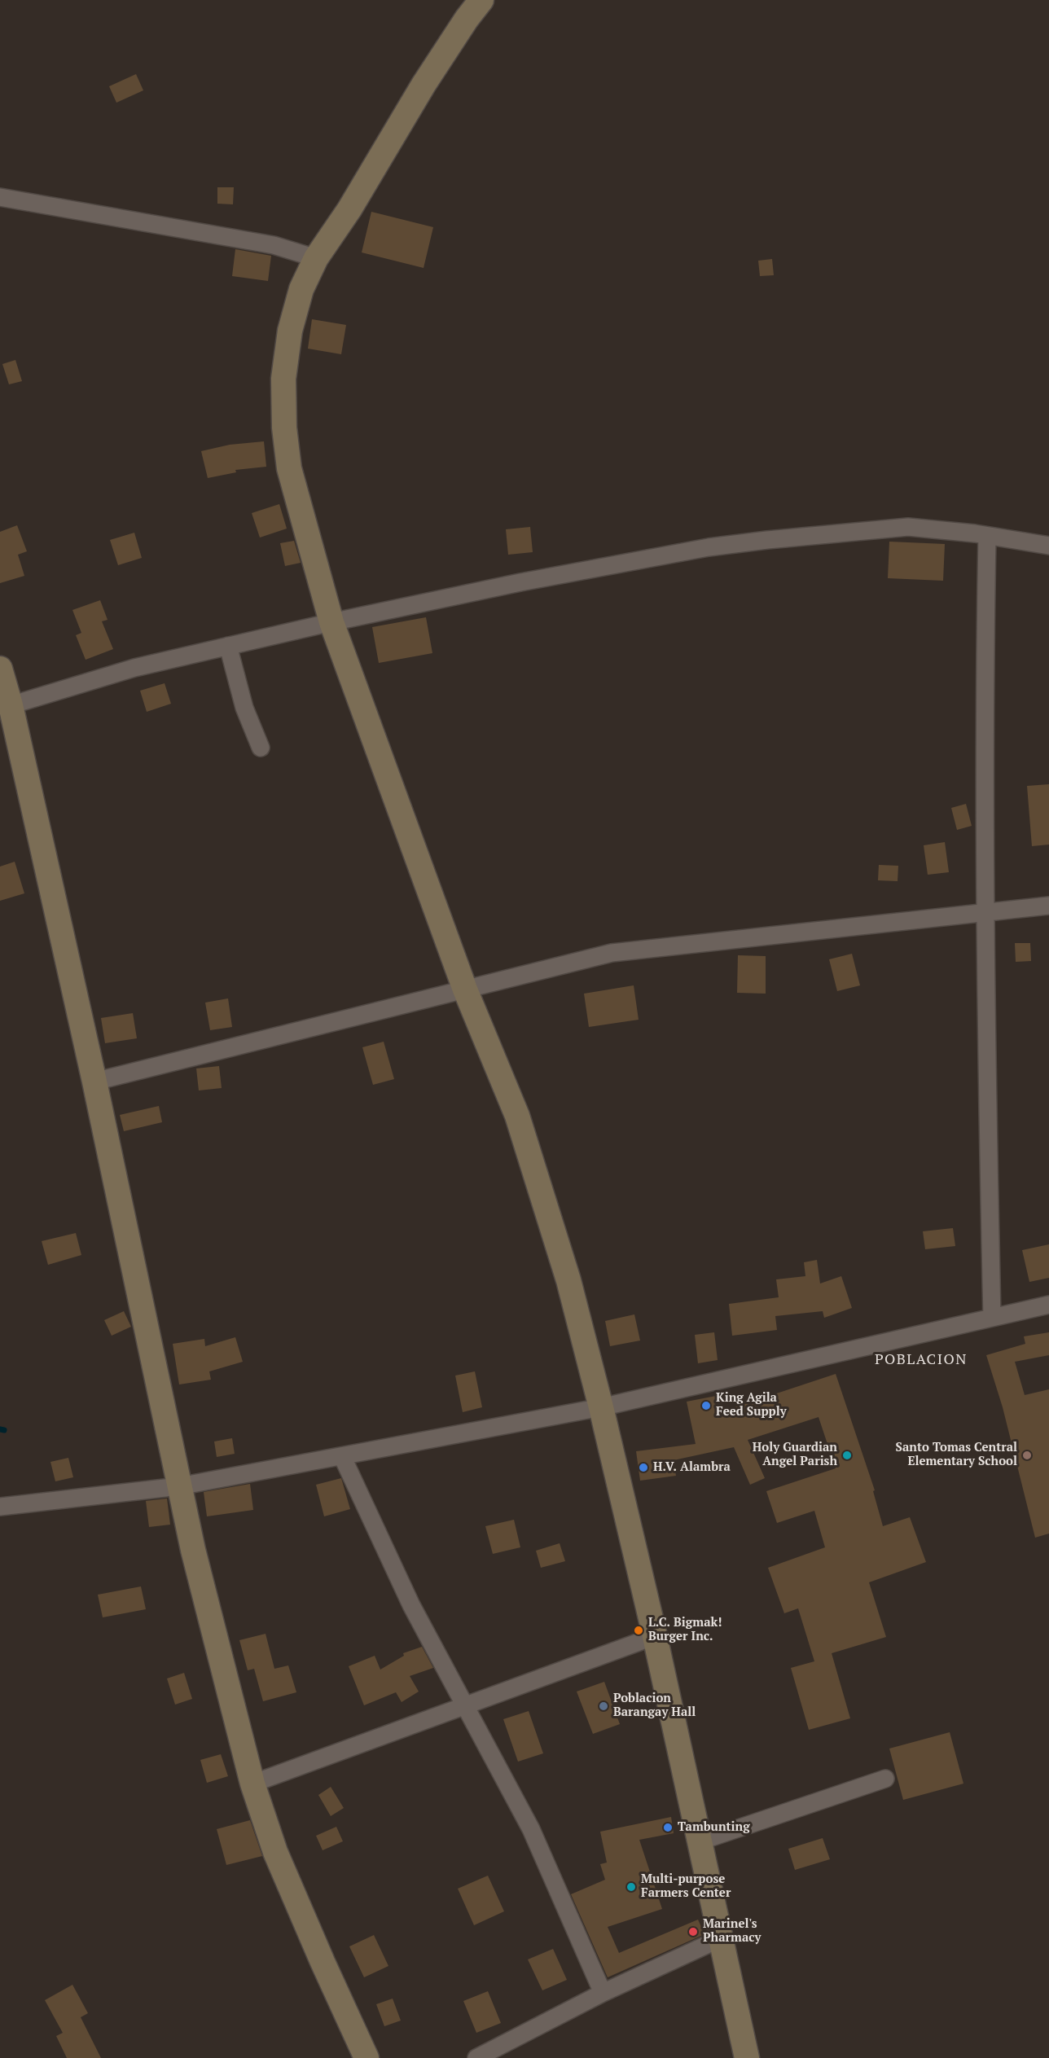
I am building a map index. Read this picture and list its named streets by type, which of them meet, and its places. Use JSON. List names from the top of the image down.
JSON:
{
  "districts": ["POBLACION"],
  "places": [
    "King Agila Feed Supply",
    "Holy Guardian Angel Parish",
    "Santo Tomas Central Elementary School",
    "H.V. Alambra",
    "L.C. Bigmak! Burger Inc.",
    "Poblacion Barangay Hall",
    "Tambunting",
    "Multi-purpose Farmers Center",
    "Marinel's Pharmacy"
  ]
}
